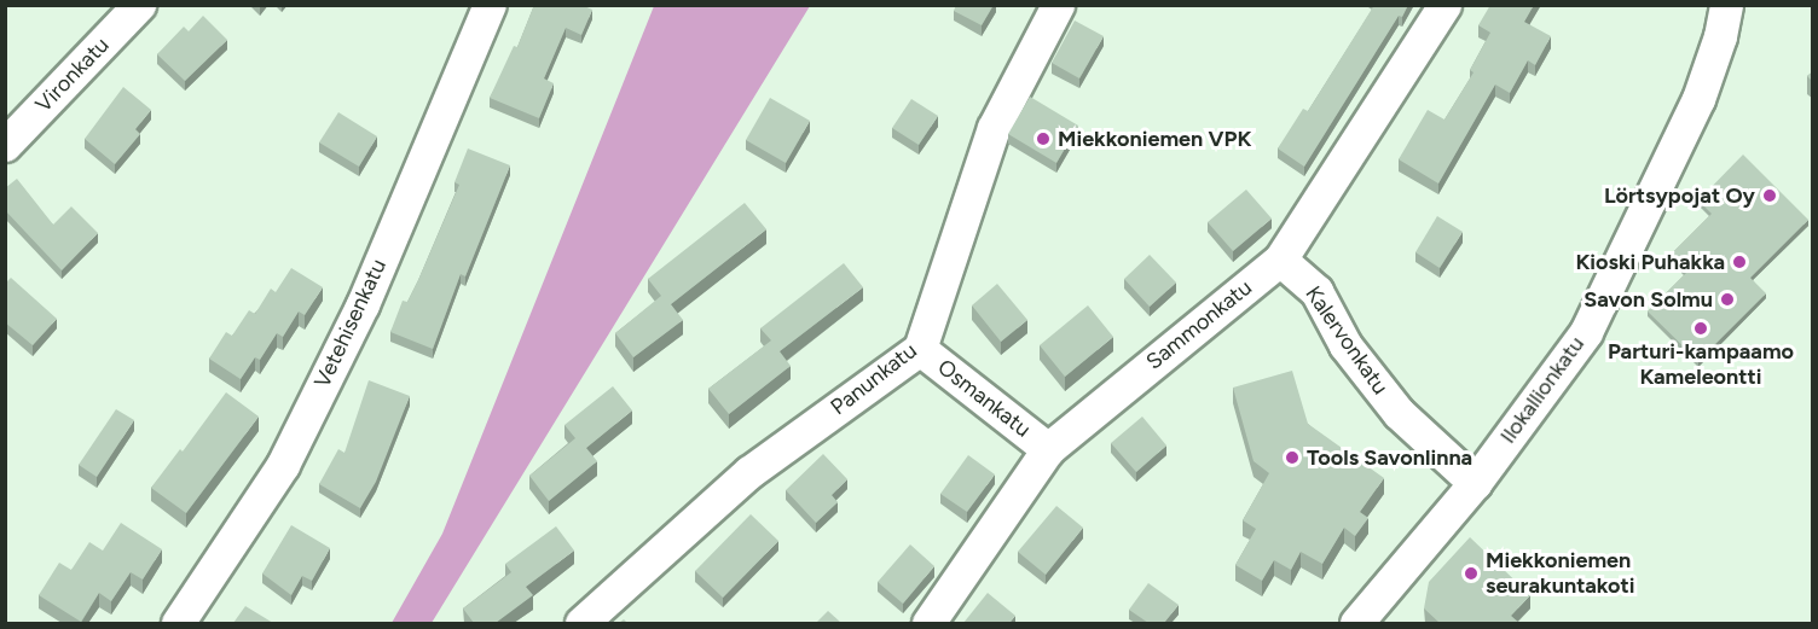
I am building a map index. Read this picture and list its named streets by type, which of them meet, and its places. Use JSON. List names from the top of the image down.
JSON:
{
  "streets": {
    "street": [
      "Vironkatu",
      "Vetehisenkatu",
      "Sammonkatu",
      "Kalervonkatu",
      "Panunkatu",
      "Ilokallionkatu",
      "Osmankatu"
    ]
  },
  "crossings": [
    ["Sammonkatu", "Kalervonkatu"],
    ["Sammonkatu", "Osmankatu"],
    ["Kalervonkatu", "Ilokallionkatu"],
    ["Panunkatu", "Osmankatu"]
  ],
  "places": [
    "Miekkoniemen VPK",
    "Lörtsypojat Oy",
    "Kioski Puhakka",
    "Savon Solmu",
    "Parturi-kampaamo Kameleontti",
    "Tools Savonlinna",
    "Miekkoniemen seurakuntakoti"
  ]
}
